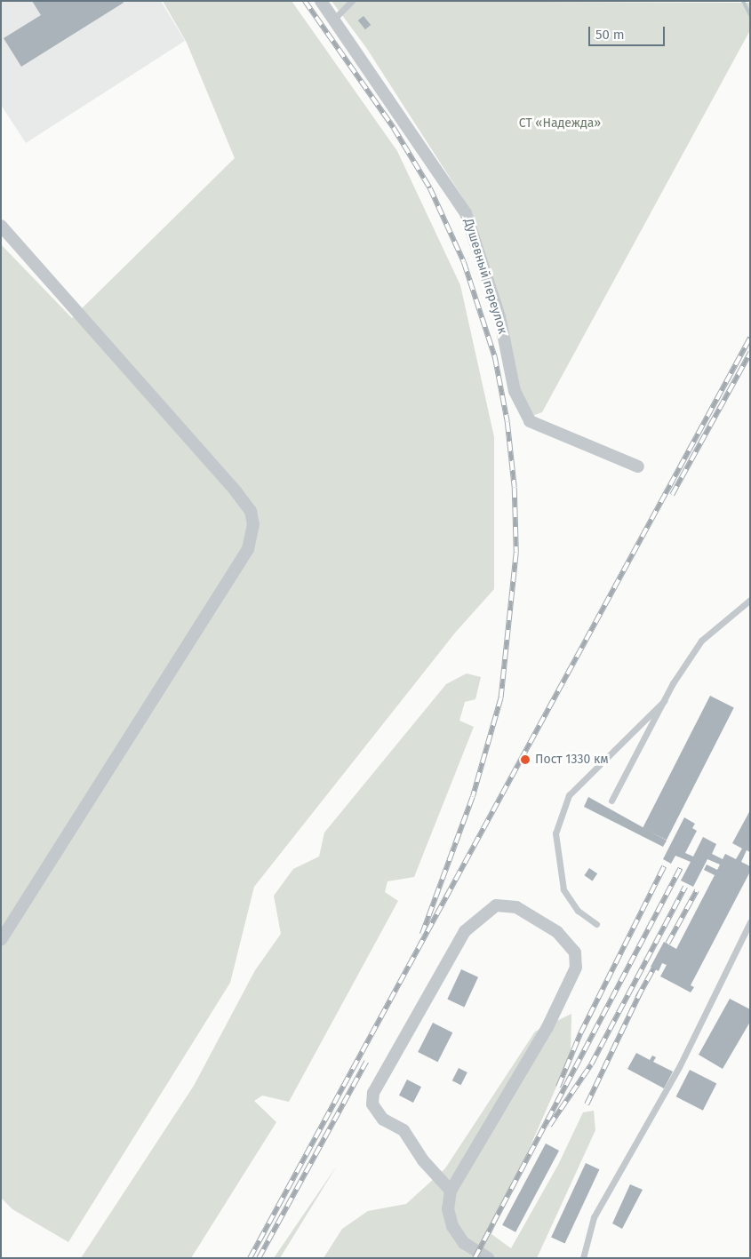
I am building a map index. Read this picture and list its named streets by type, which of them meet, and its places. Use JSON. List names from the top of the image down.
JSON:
{
  "streets": {
    "street": ["Душевный переулок"]
  },
  "parks": ["СТ «Надежда»"],
  "places": ["Пост 1330 км"],
  "scale_bar": "50 m"
}
